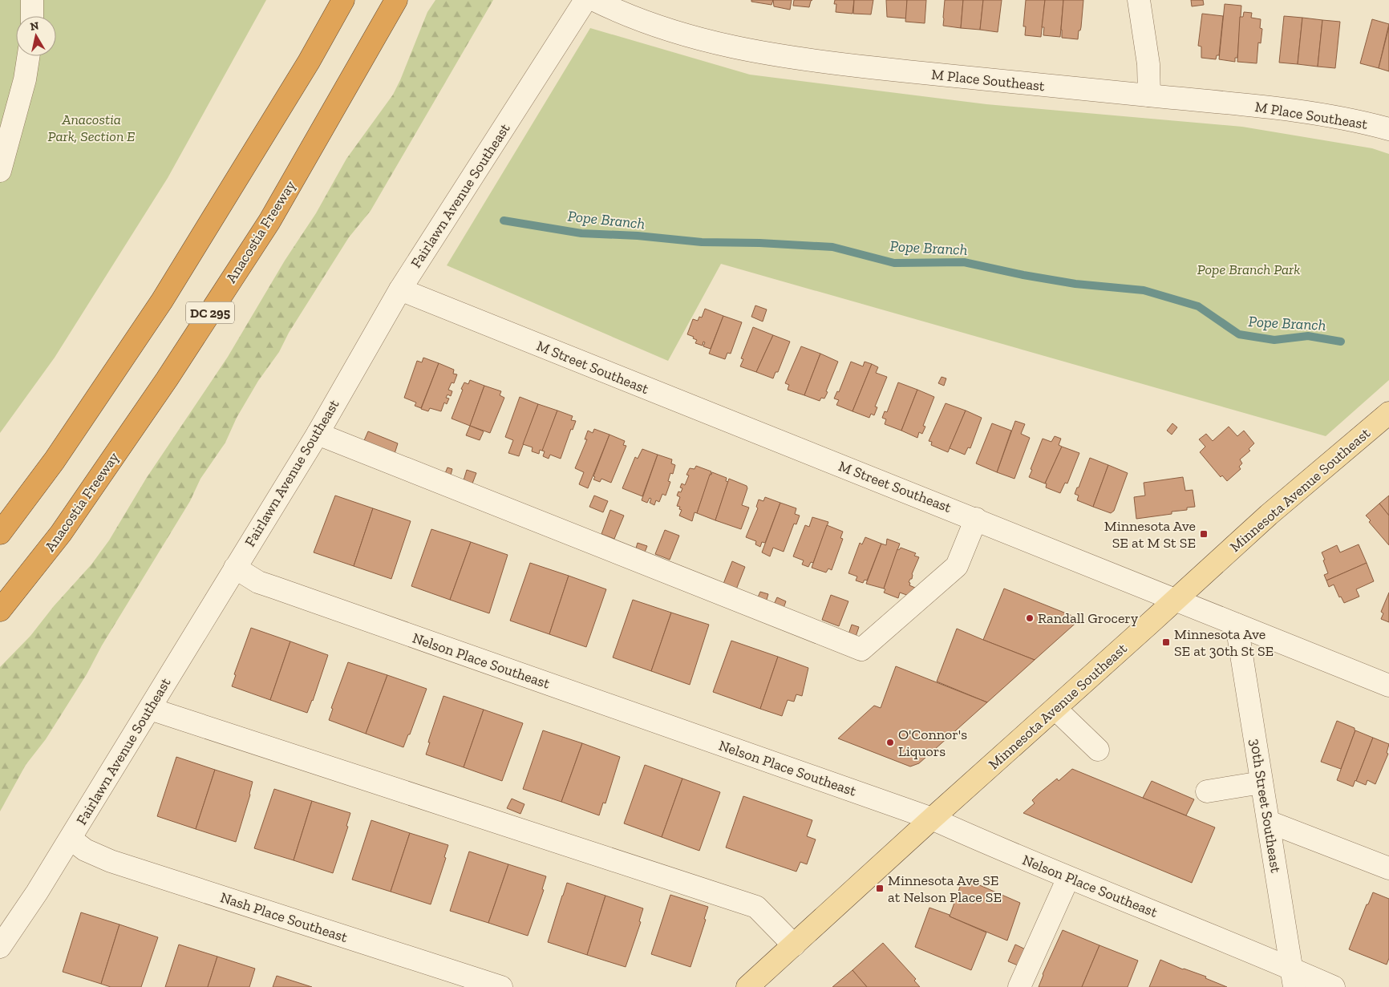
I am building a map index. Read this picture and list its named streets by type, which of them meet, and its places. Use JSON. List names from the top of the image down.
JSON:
{
  "streets": {
    "highway": ["Anacostia Freeway", "DC 295"],
    "main road": ["Minnesota Avenue Southeast"],
    "street": [
      "M Place Southeast",
      "Fairlawn Avenue Southeast",
      "M Street Southeast",
      "Nelson Place Southeast",
      "30th Street Southeast",
      "Nash Place Southeast"
    ]
  },
  "crossings": [
    ["Fairlawn Avenue Southeast", "M Street Southeast"],
    ["Fairlawn Avenue Southeast", "Nelson Place Southeast"],
    ["Fairlawn Avenue Southeast", "Nash Place Southeast"],
    ["M Street Southeast", "Minnesota Avenue Southeast"],
    ["M Street Southeast", "30th Street Southeast"],
    ["Minnesota Avenue Southeast", "Nelson Place Southeast"],
    ["Nelson Place Southeast", "30th Street Southeast"]
  ],
  "water": ["Pope Branch"],
  "parks": ["Anacostia Park, Section E", "Pope Branch Park"],
  "places": {
    "transit": ["Minnesota Ave SE at M St SE", "Minnesota Ave SE at 30th St SE", "Minnesota Ave SE at Nelson Place SE"],
    "other": ["Randall Grocery", "O'Connor's Liquors"]
  },
  "north": "top"
}
